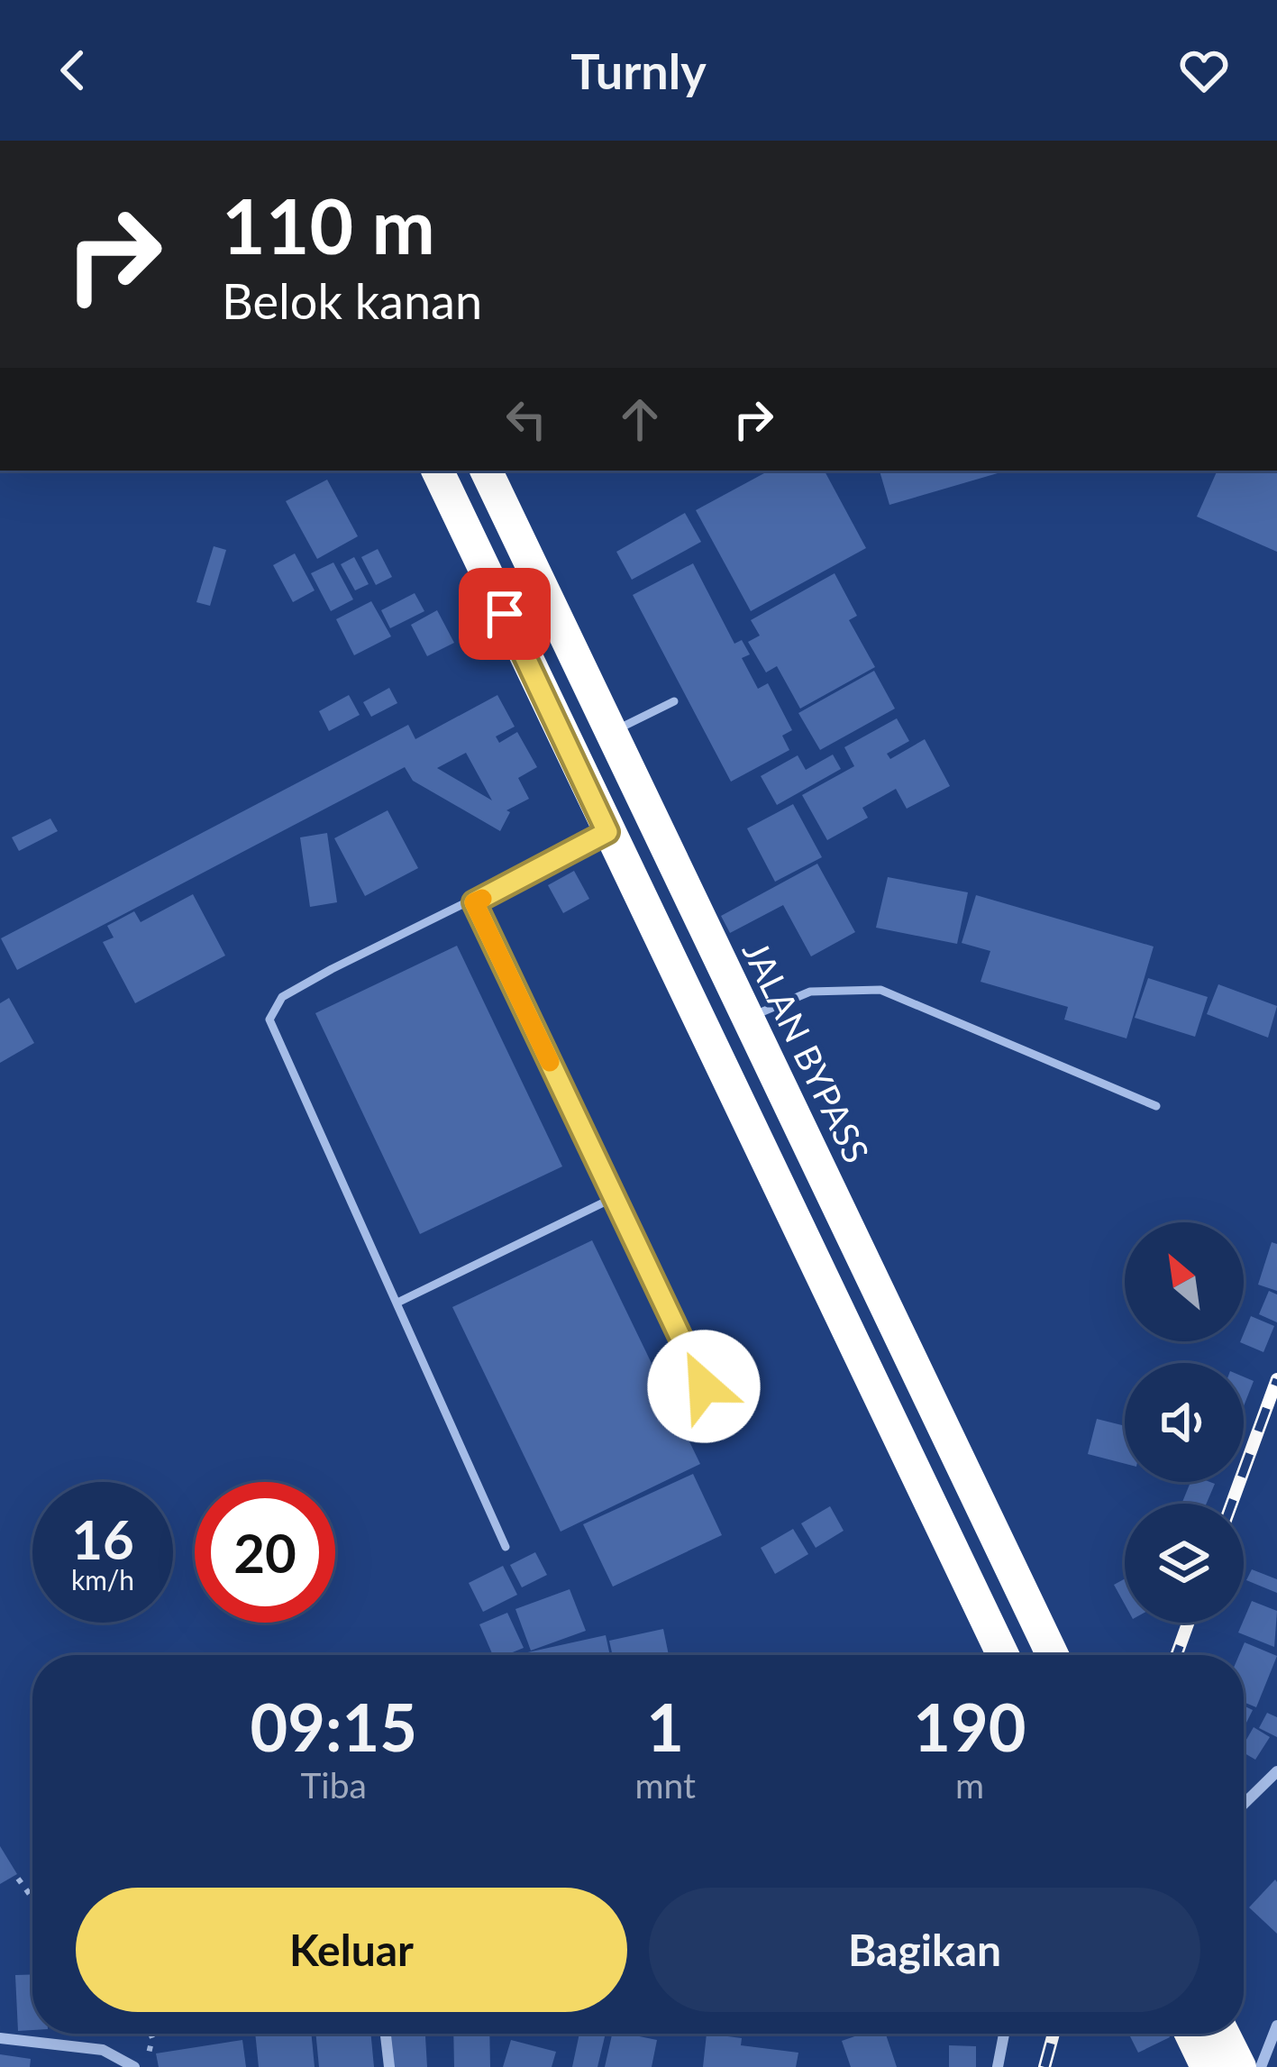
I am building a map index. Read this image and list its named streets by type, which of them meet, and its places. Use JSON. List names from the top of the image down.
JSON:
{
  "streets": {
    "highway": ["JALAN BYPASS"]
  },
  "north": "top left",
  "page": {
    "header": "Turnly",
    "turn": ["110 m", "Belok kanan"],
    "speed": "16 km/h",
    "limit": "20",
    "eta": [
      "09:15",
      "Tiba",
      "1",
      "mnt",
      "190",
      "m"
    ],
    "buttons": ["Keluar", "Bagikan"]
  }
}
